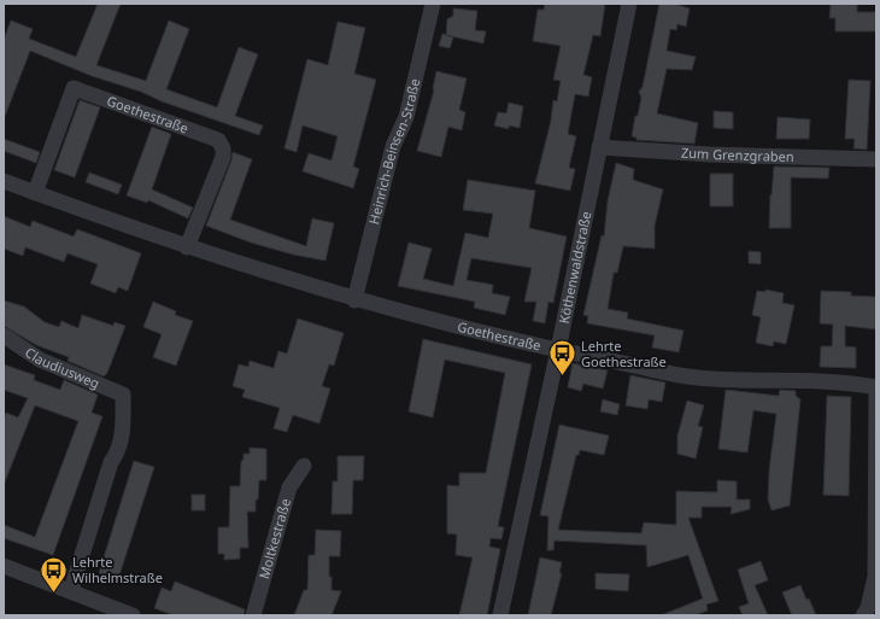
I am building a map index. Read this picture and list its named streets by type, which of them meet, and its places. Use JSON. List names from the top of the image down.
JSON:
{
  "streets": {
    "street": [
      "Goethestraße",
      "Heinrich-Beinsen-Straße",
      "Zum Grenzgraben",
      "Köthenwaldstraße",
      "Claudiusweg",
      "Moltkestraße"
    ]
  },
  "crossings": [
    ["Goethestraße", "Heinrich-Beinsen-Straße"],
    ["Goethestraße", "Köthenwaldstraße"],
    ["Zum Grenzgraben", "Köthenwaldstraße"]
  ],
  "places": {
    "bus stop": ["Lehrte Goethestraße", "Lehrte Wilhelmstraße"]
  }
}
